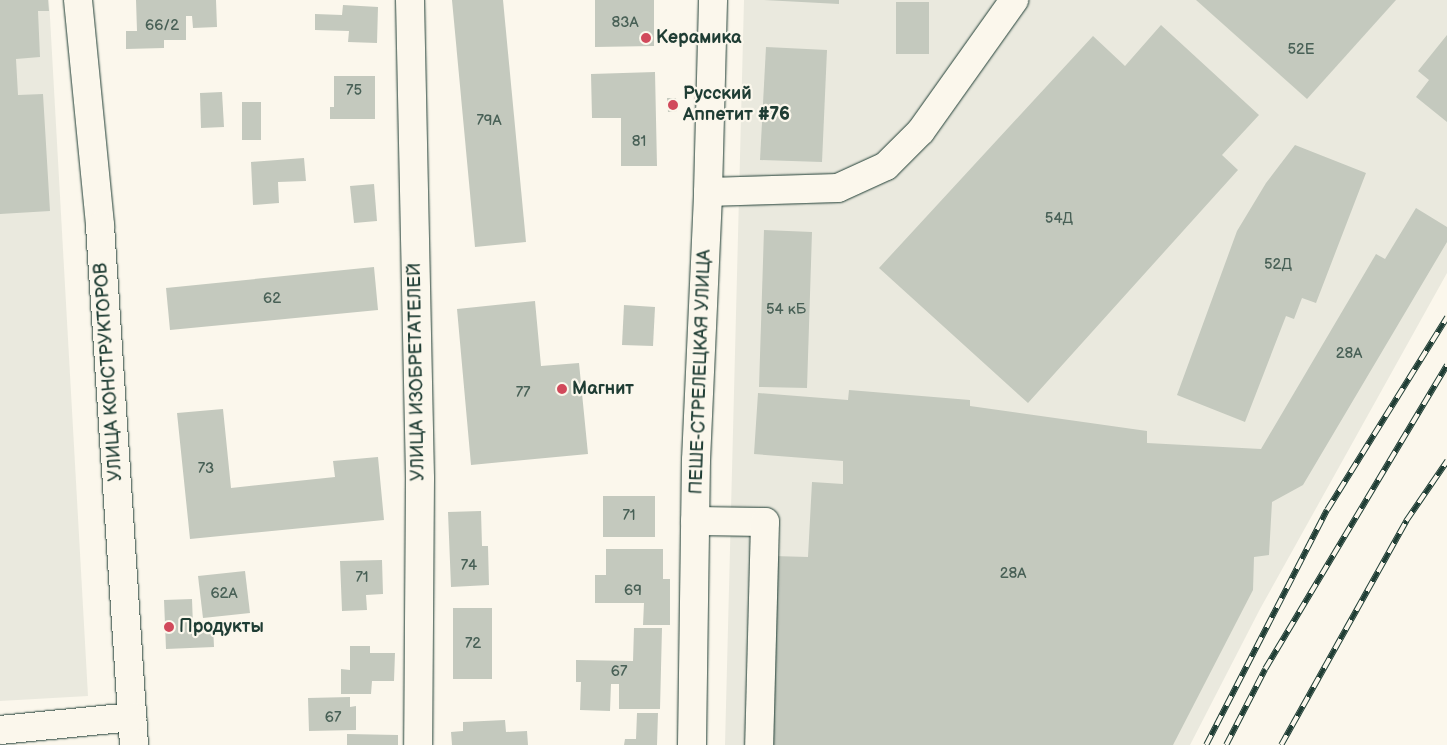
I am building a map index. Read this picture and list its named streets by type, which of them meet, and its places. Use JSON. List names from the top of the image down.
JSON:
{
  "streets": {
    "street": ["УЛИЦА КОНСТРУКТОРОВ", "УЛИЦА ИЗОБРЕТАТЕЛЕЙ", "ПЕШЕ-СТРЕЛЕЦКАЯ УЛИЦА"]
  },
  "places": [
    "Керамика",
    "Русский Аппетит #76",
    "Магнит",
    "Продукты"
  ],
  "house_numbers": [
    "83А",
    "66/2",
    "52Е",
    "75",
    "79А",
    "81",
    "54Д",
    "52Д",
    "62",
    "54 кБ",
    "28А",
    "77",
    "73",
    "71",
    "74",
    "28А",
    "71",
    "69",
    "62А",
    "72",
    "67",
    "67"
  ]
}
